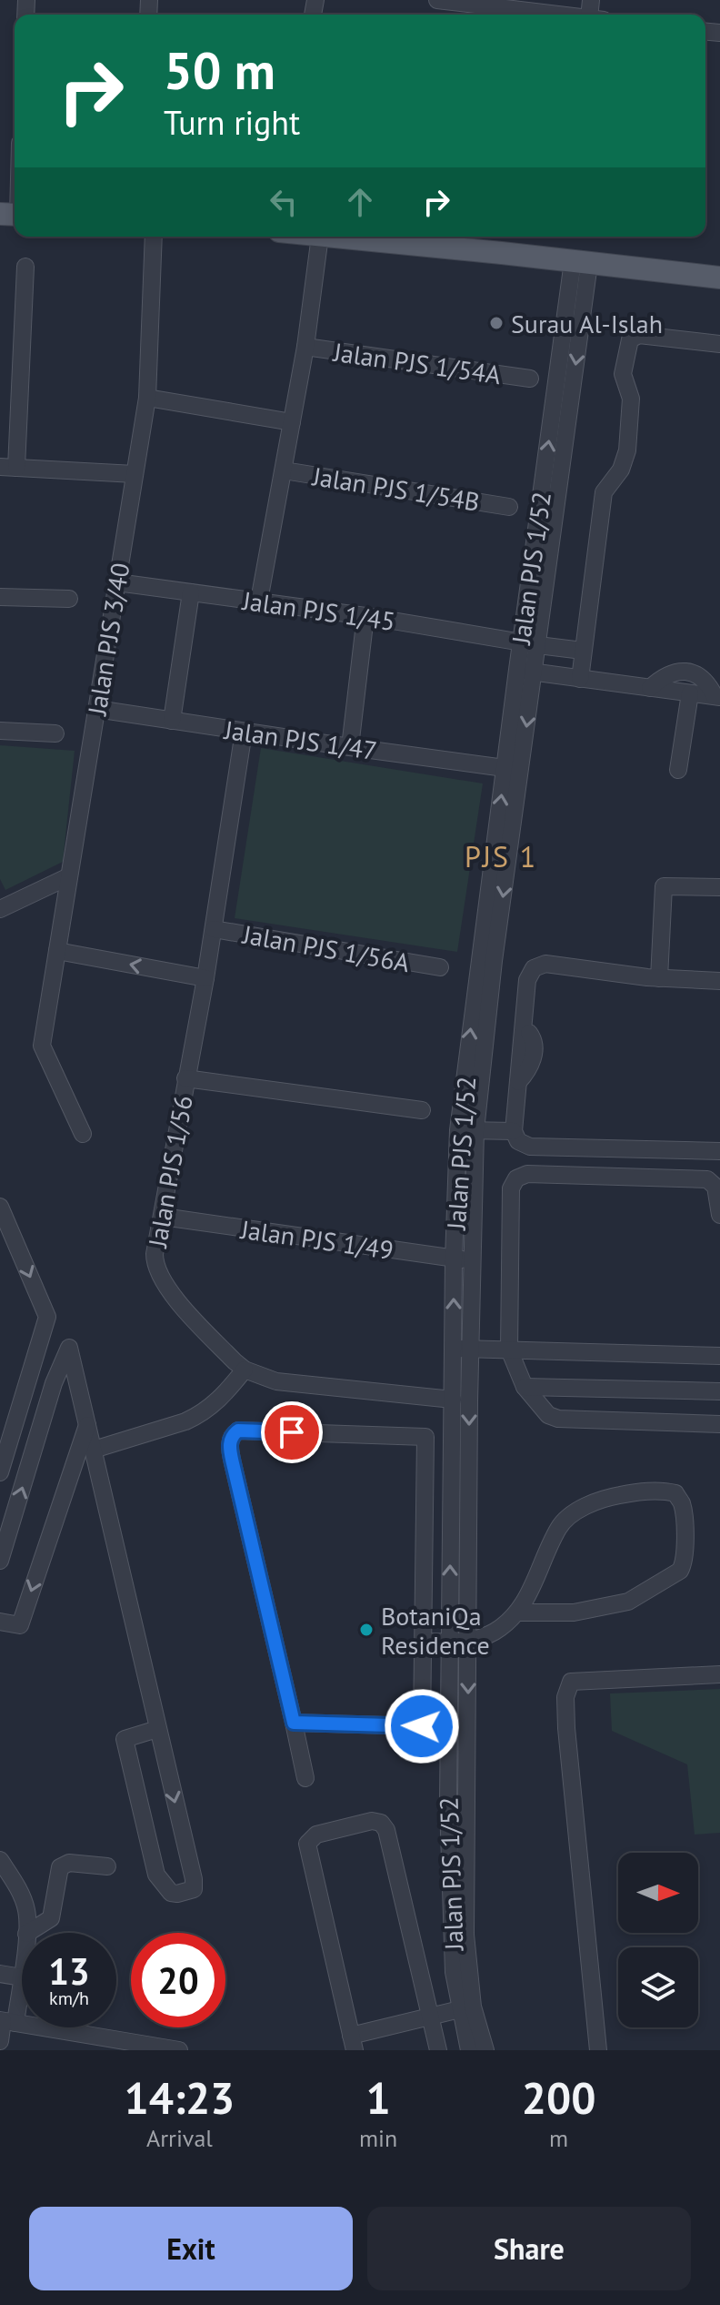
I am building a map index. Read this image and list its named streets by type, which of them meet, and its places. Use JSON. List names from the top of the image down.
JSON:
{
  "streets": {
    "street": [
      "Jalan PJS 1/54A",
      "Jalan PJS 1/54B",
      "Jalan PJS 1/52",
      "Jalan PJS 1/45",
      "Jalan PJS 3/40",
      "Jalan PJS 1/47",
      "Jalan PJS 1/56A",
      "Jalan PJS 1/56",
      "Jalan PJS 1/49"
    ]
  },
  "crossings": [
    ["Jalan PJS 1/52", "Jalan PJS 1/45"],
    ["Jalan PJS 1/52", "Jalan PJS 1/47"],
    ["Jalan PJS 1/52", "Jalan PJS 1/56"],
    ["Jalan PJS 1/52", "Jalan PJS 1/49"],
    ["Jalan PJS 1/45", "Jalan PJS 3/40"],
    ["Jalan PJS 3/40", "Jalan PJS 1/47"],
    ["Jalan PJS 1/47", "Jalan PJS 1/56"],
    ["Jalan PJS 1/56A", "Jalan PJS 1/56"],
    ["Jalan PJS 1/56", "Jalan PJS 1/49"]
  ],
  "districts": ["PJS 1"],
  "places": ["Surau Al-Islah", "BotaniQa Residence"],
  "north": "right",
  "page": {
    "turn": ["50 m", "Turn right"],
    "speed": "13 km/h",
    "limit": "20",
    "eta": [
      "14:23",
      "Arrival",
      "1",
      "min",
      "200",
      "m"
    ],
    "buttons": ["Exit", "Share"]
  }
}
